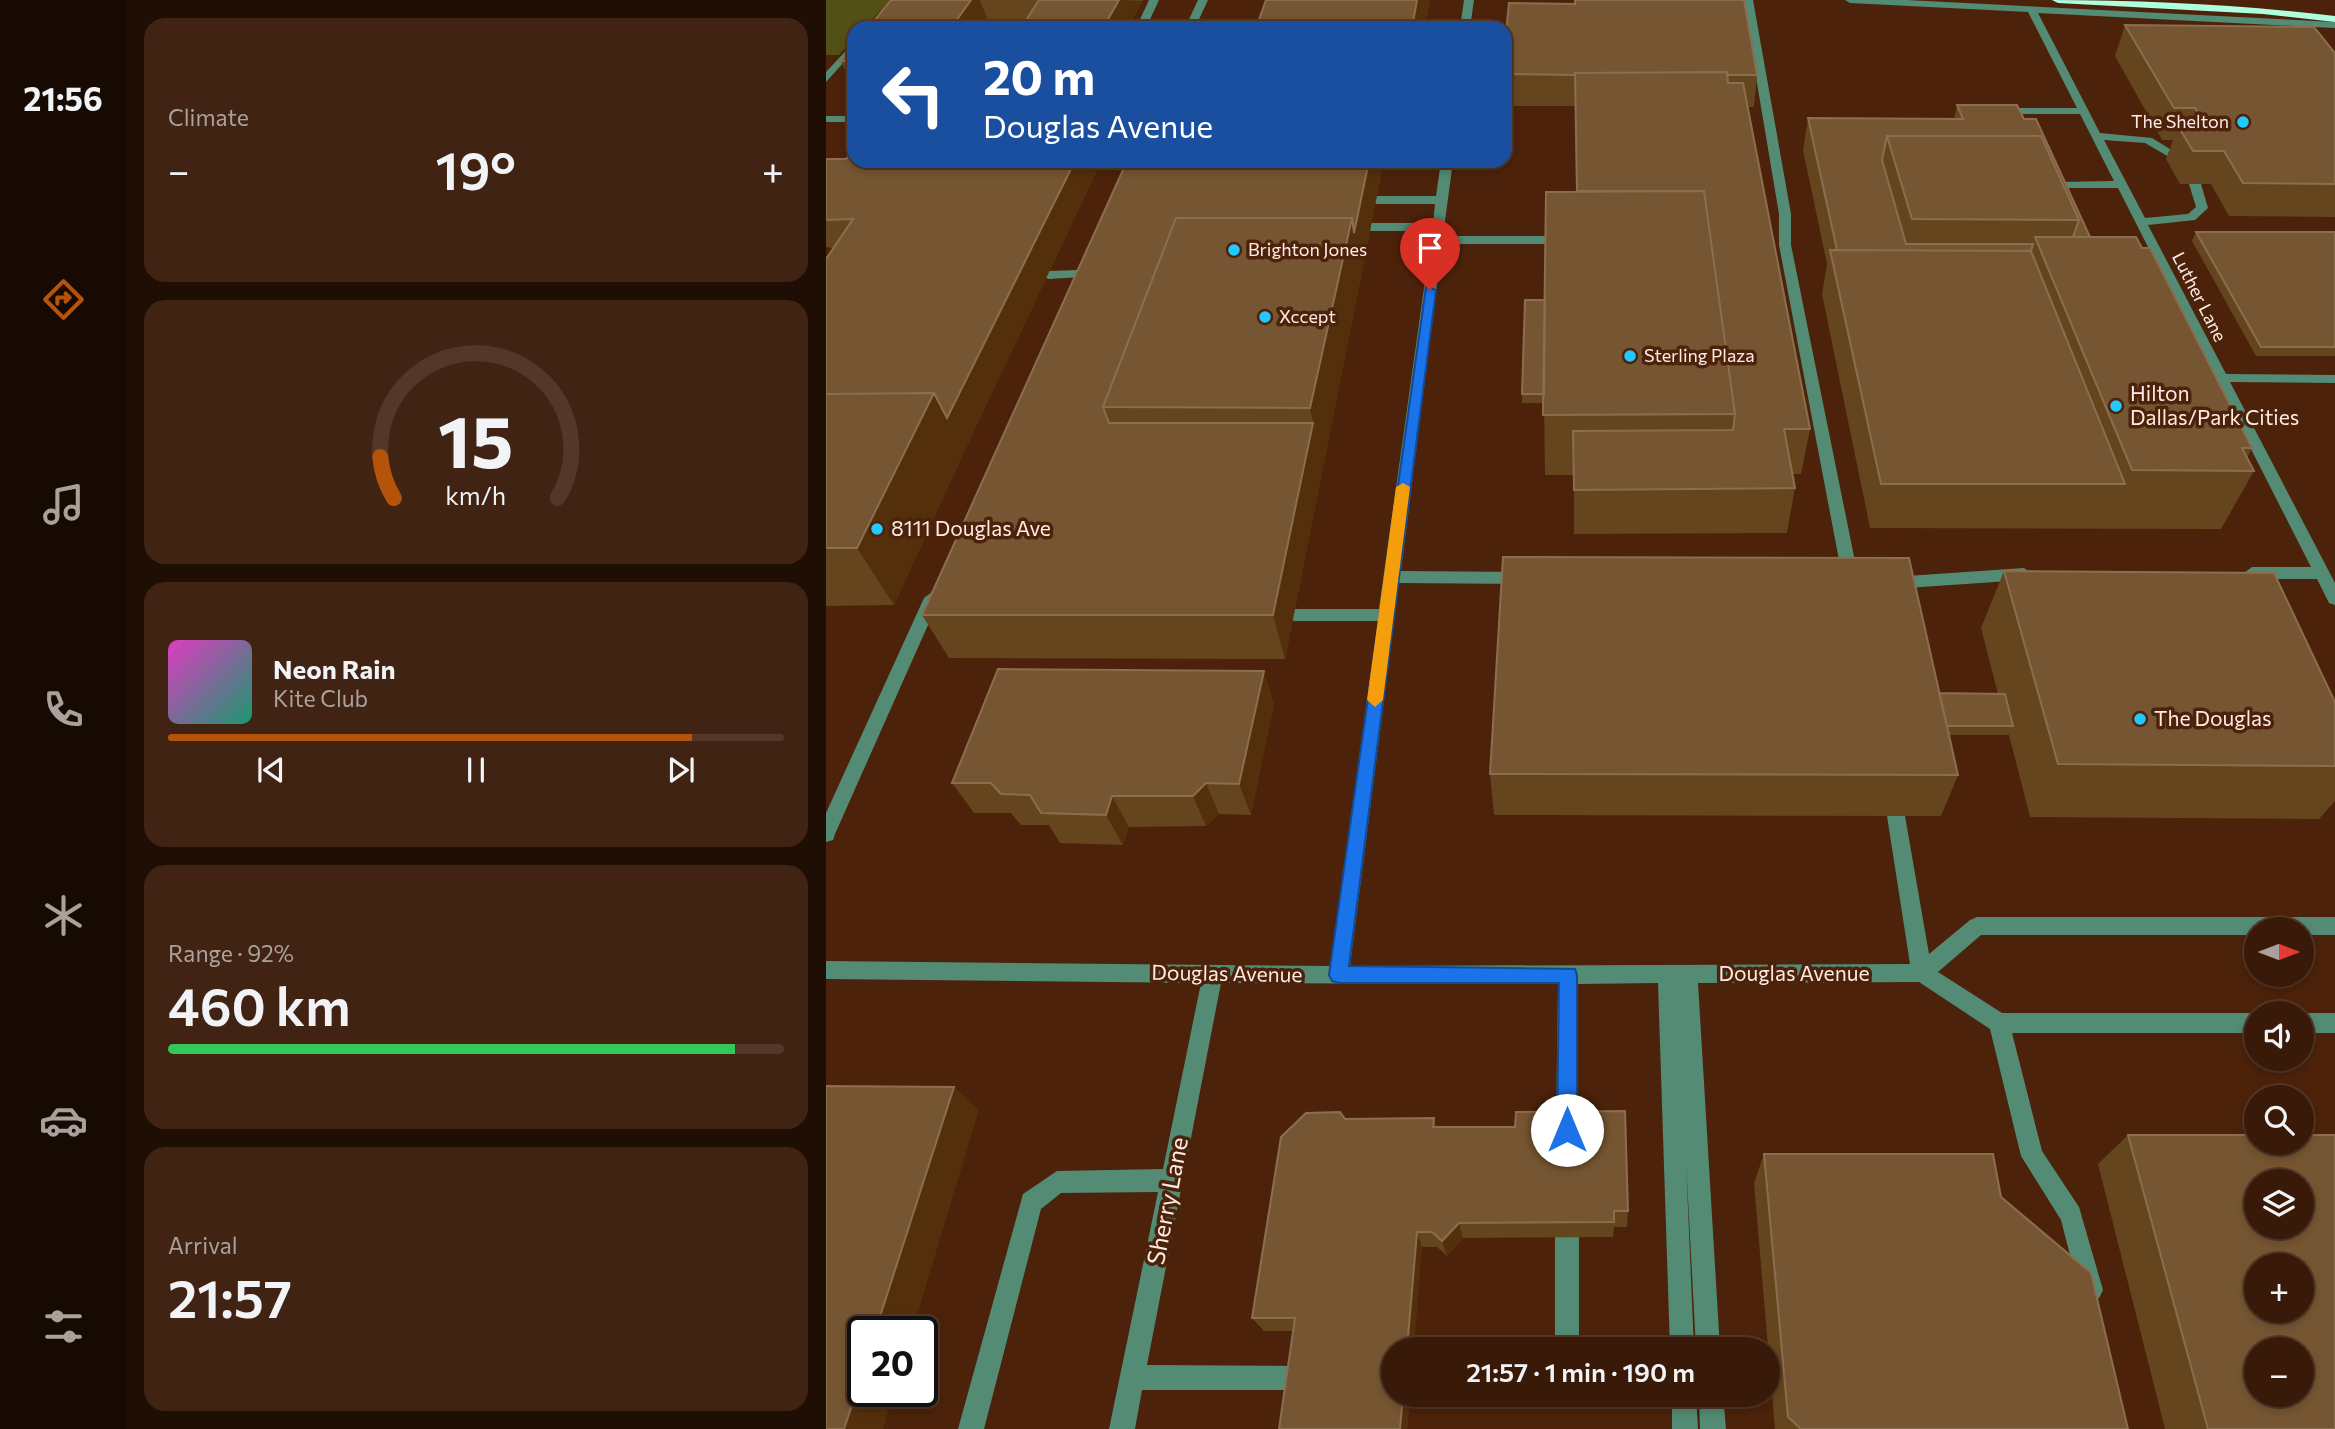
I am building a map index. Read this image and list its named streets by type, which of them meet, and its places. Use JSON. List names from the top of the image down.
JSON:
{
  "streets": {
    "street": ["Luther Lane", "Douglas Avenue", "Sherry Lane"]
  },
  "crossings": [
    ["Douglas Avenue", "Sherry Lane"]
  ],
  "places": [
    "The Shelton",
    "Brighton Jones",
    "Xccept",
    "Sterling Plaza",
    "Hilton Dallas/Park Cities",
    "8111 Douglas Ave",
    "The Douglas"
  ],
  "north": "right",
  "page": {
    "tabs": "21:56",
    "tile": [
      "Climate",
      ["Range · 92%", "460 km"],
      ["Arrival", "21:57"]
    ],
    "turn": ["20 m", "Douglas Avenue"],
    "heat": ["−", "19°", "+"],
    "song": ["Neon Rain", "Kite Club"],
    "map_buttons": ["+", "−"],
    "limit": "20",
    "trip": "21:57 · 1 min · 190 m",
    "gauge": ["15", "km/h"]
  }
}
